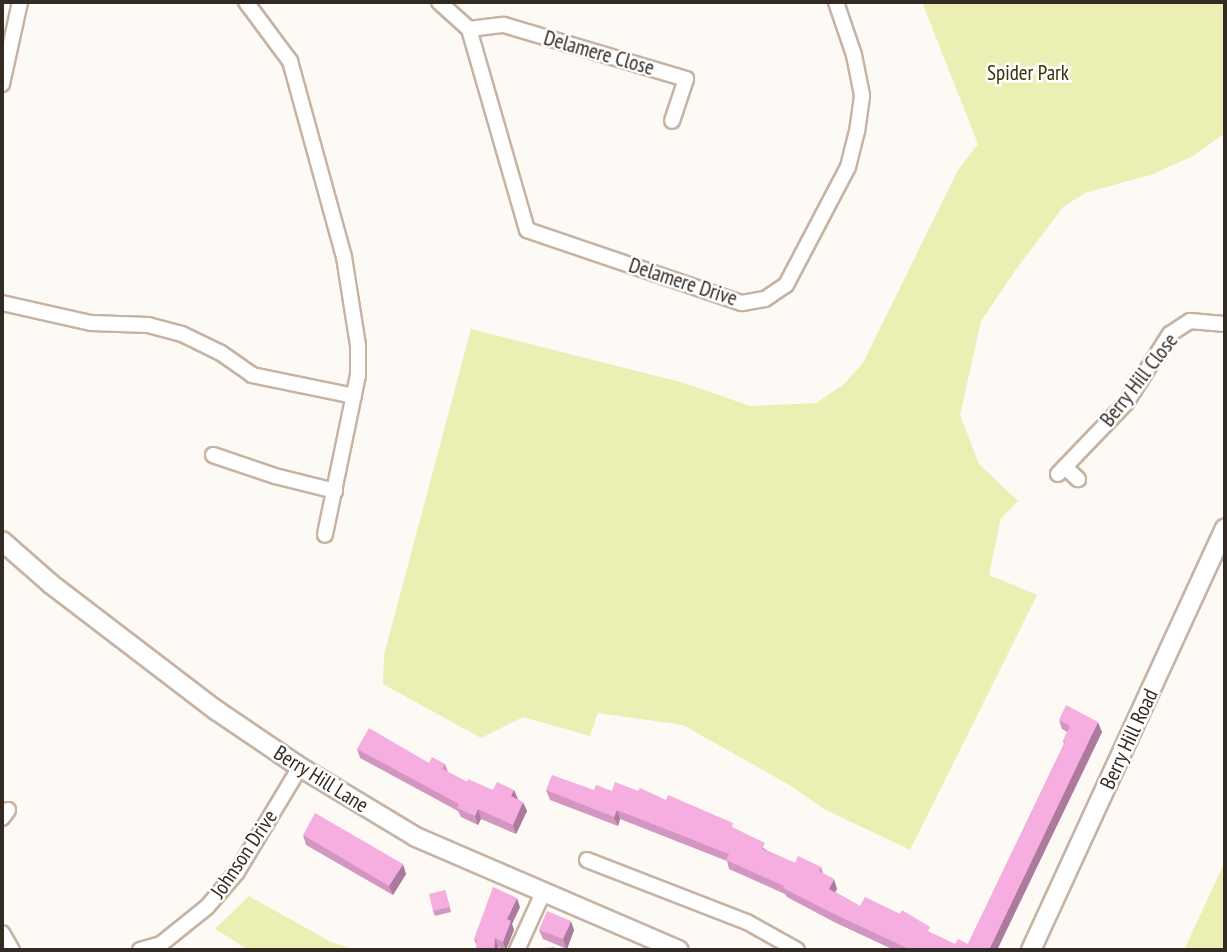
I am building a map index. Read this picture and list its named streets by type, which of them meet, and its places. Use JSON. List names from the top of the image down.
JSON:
{
  "streets": {
    "street": [
      "Delamere Close",
      "Delamere Drive",
      "Berry Hill Close",
      "Berry Hill Road",
      "Berry Hill Lane",
      "Johnson Drive"
    ]
  },
  "crossings": [
    ["Delamere Close", "Delamere Drive"],
    ["Berry Hill Lane", "Johnson Drive"]
  ],
  "parks": ["Spider Park"]
}
